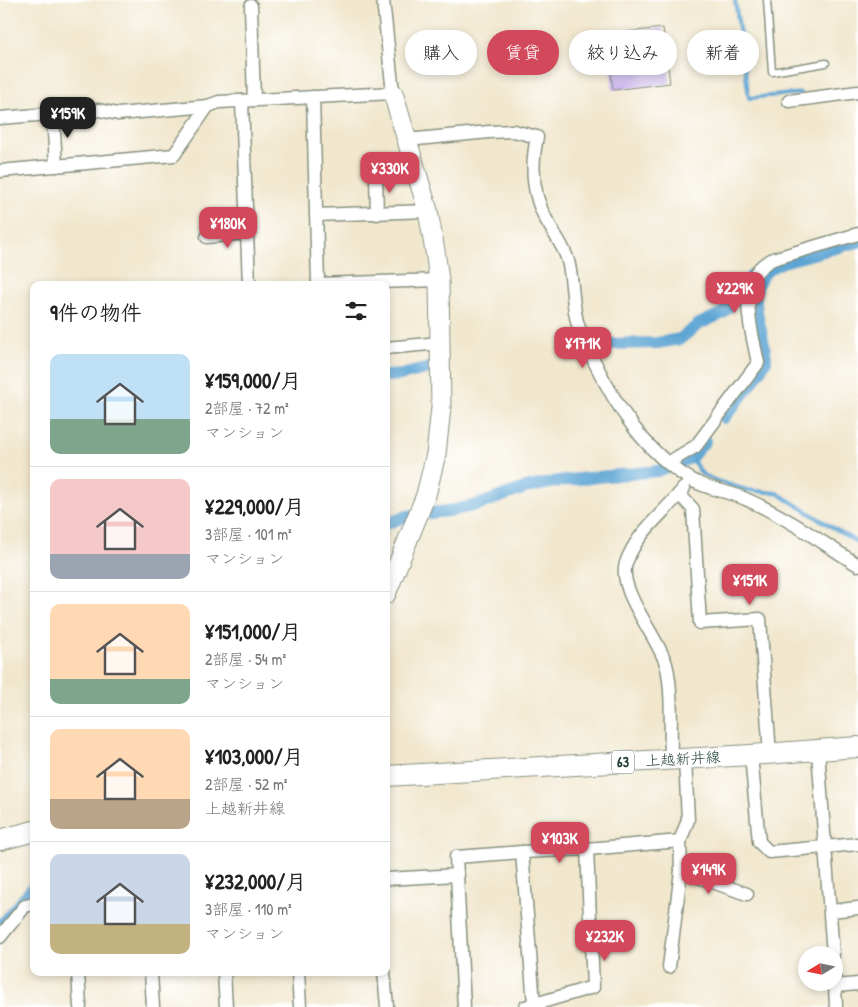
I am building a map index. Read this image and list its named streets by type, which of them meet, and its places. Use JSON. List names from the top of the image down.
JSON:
{
  "streets": {
    "main road": ["上越新井線", "63"]
  },
  "north": "left",
  "page": {
    "chip": [
      "購入",
      "賃貸",
      "絞り込み",
      "新着"
    ],
    "price": [
      "¥159K",
      "¥330K",
      "¥180K",
      "¥229K",
      "¥171K",
      "¥151K",
      "¥103K",
      "¥149K",
      "¥232K"
    ],
    "heading": "9件の物件",
    "list": [
      {
        "name": "¥159,000/月",
        "note": "2部屋 · 72 m² · マンション"
      },
      {
        "name": "¥229,000/月",
        "note": "3部屋 · 101 m² · マンション"
      },
      {
        "name": "¥151,000/月",
        "note": "2部屋 · 54 m² · マンション"
      },
      {
        "name": "¥103,000/月",
        "note": "2部屋 · 52 m² · 上越新井線"
      },
      {
        "name": "¥232,000/月",
        "note": "3部屋 · 110 m² · マンション"
      }
    ]
  }
}
